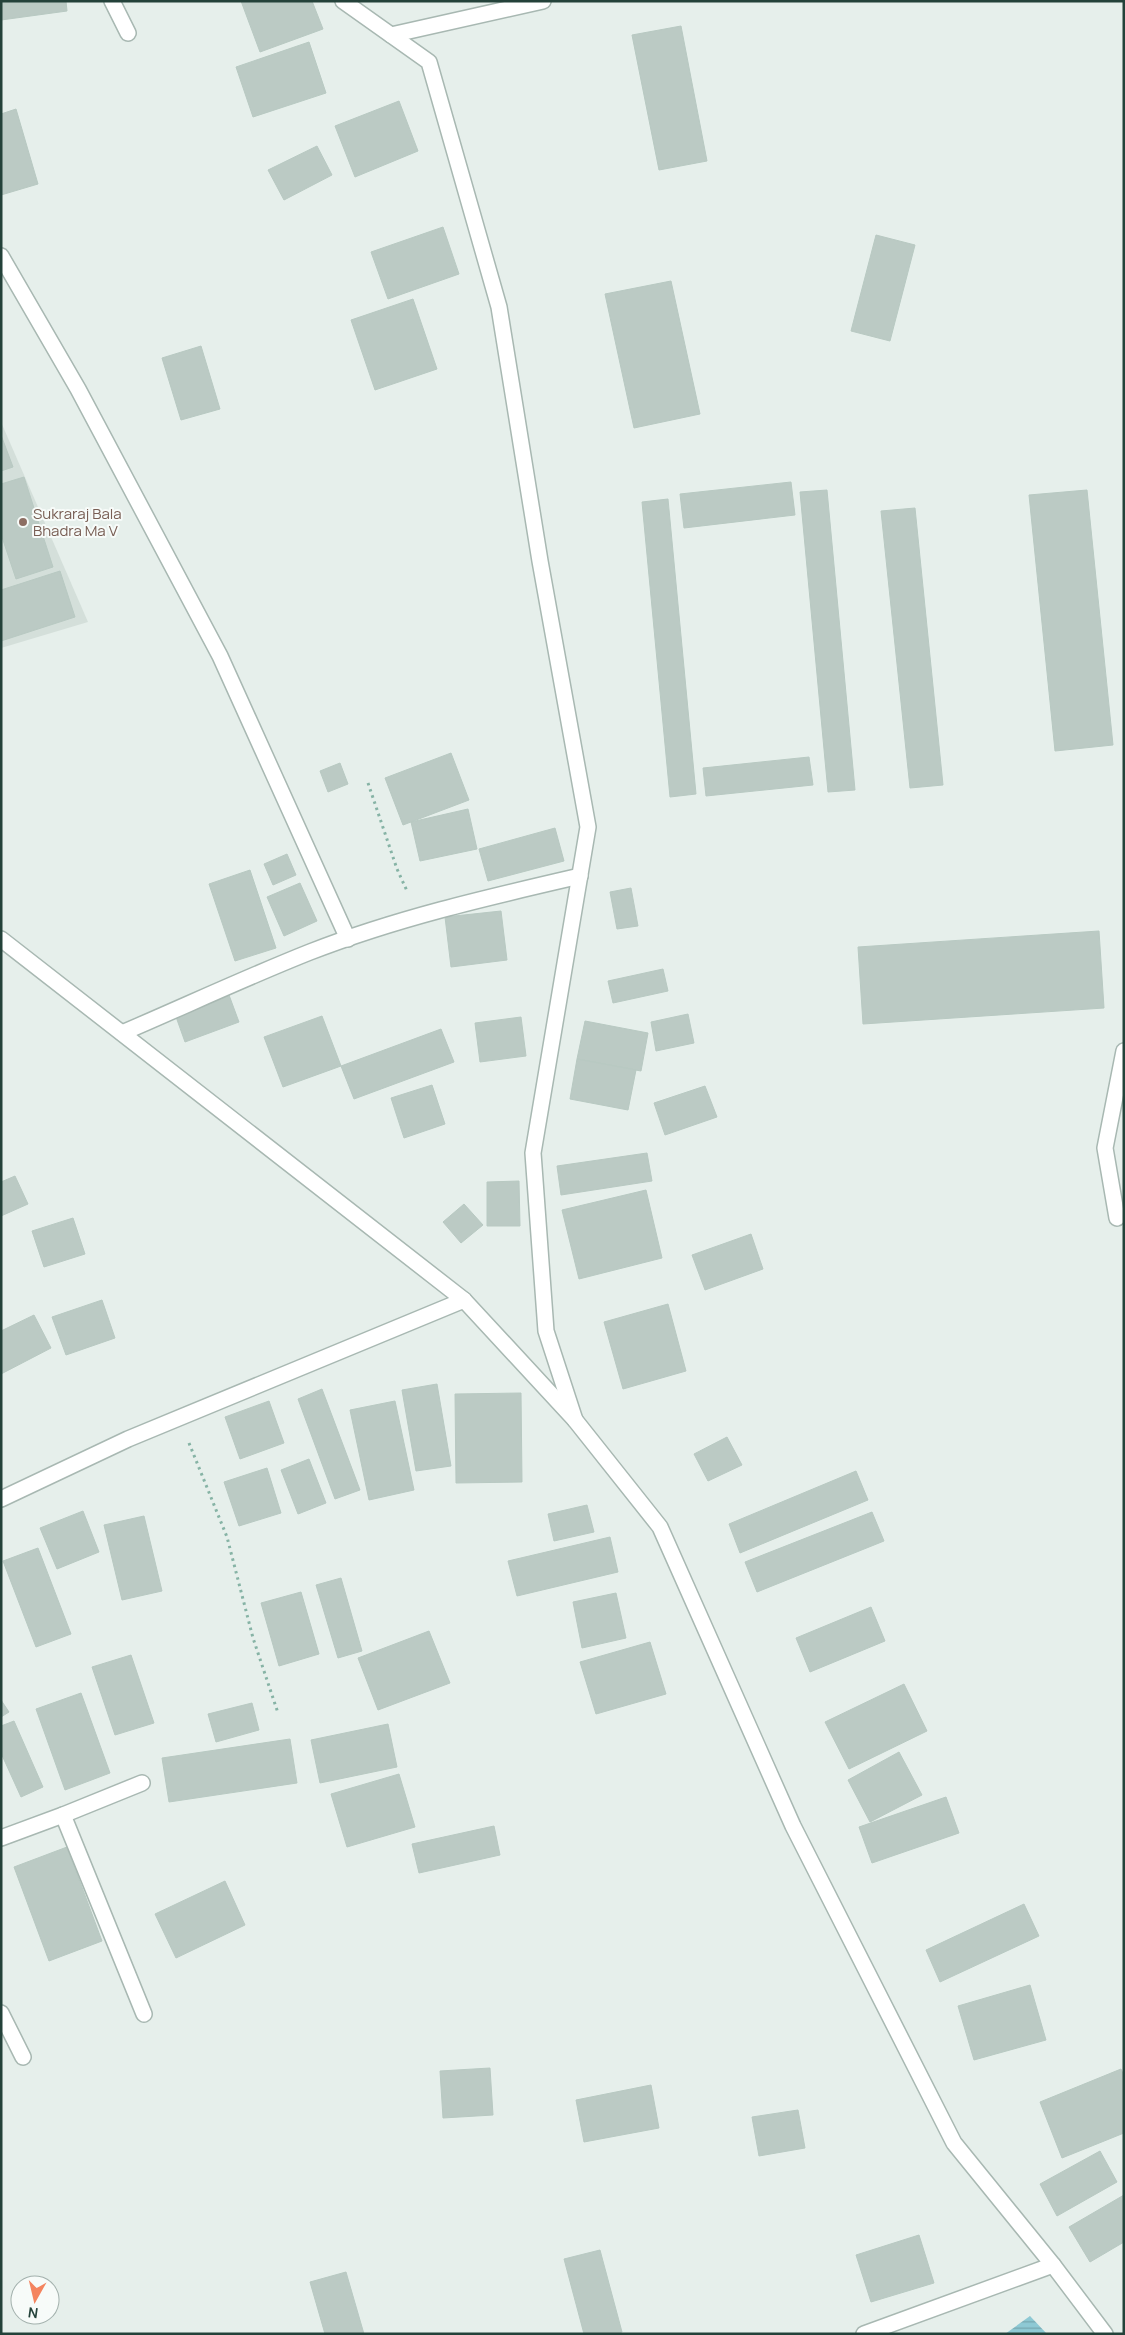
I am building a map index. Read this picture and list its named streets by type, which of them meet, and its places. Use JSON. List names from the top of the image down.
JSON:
{
  "places": ["Sukraraj Bala Bhadra Ma V"],
  "north": "bottom"
}
